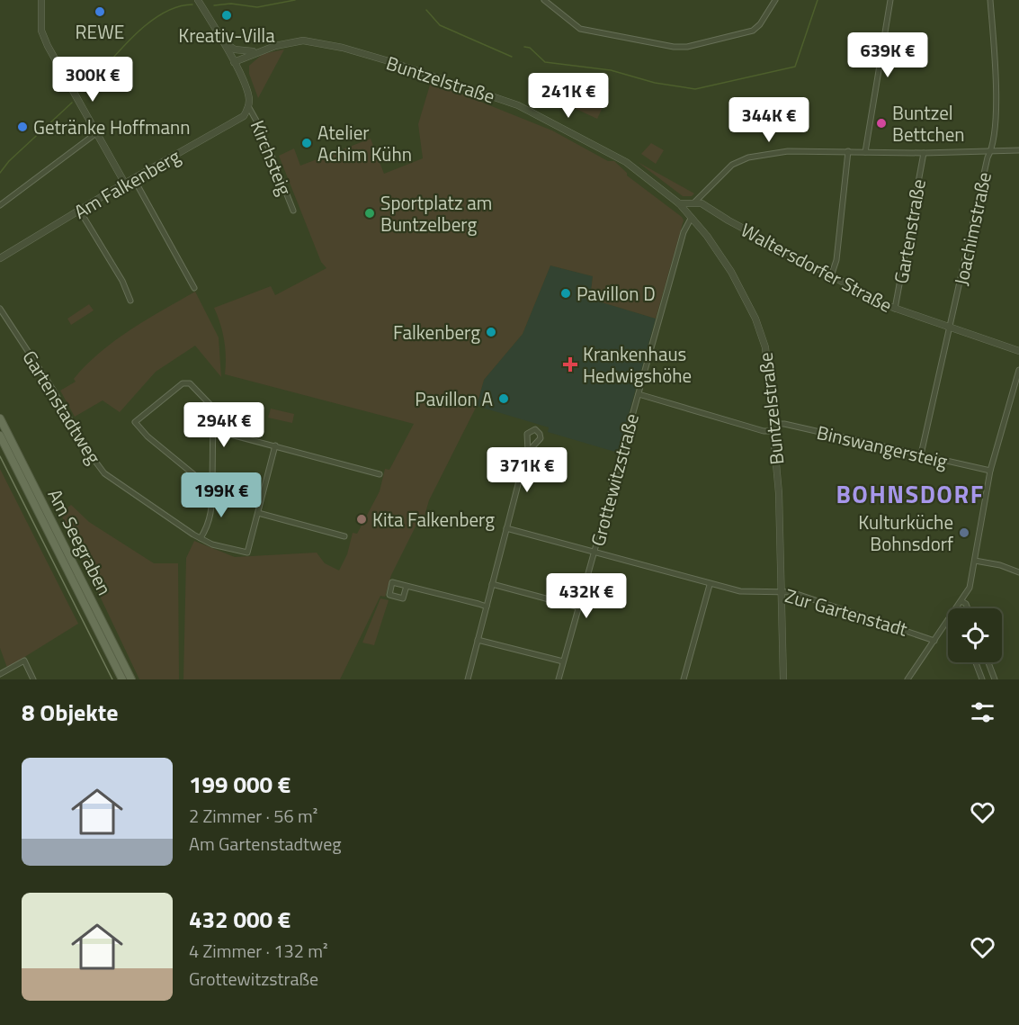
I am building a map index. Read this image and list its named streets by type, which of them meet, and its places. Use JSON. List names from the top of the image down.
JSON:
{
  "streets": {
    "main road": ["Am Seegraben"],
    "street": [
      "Buntzelstraße",
      "Kirchsteig",
      "Am Falkenberg",
      "Joachimstraße",
      "Gartenstraße",
      "Waltersdorfer Straße",
      "Gartenstadtweg",
      "Binswangersteig",
      "Grottewitzstraße",
      "Zur Gartenstadt"
    ]
  },
  "crossings": [
    ["Buntzelstraße", "Waltersdorfer Straße"],
    ["Buntzelstraße", "Binswangersteig"],
    ["Buntzelstraße", "Grottewitzstraße"],
    ["Buntzelstraße", "Zur Gartenstadt"],
    ["Kirchsteig", "Am Falkenberg"],
    ["Joachimstraße", "Waltersdorfer Straße"],
    ["Joachimstraße", "Binswangersteig"],
    ["Gartenstraße", "Waltersdorfer Straße"],
    ["Binswangersteig", "Grottewitzstraße"],
    ["Grottewitzstraße", "Zur Gartenstadt"]
  ],
  "districts": ["BOHNSDORF"],
  "places": {
    "other": [
      "REWE",
      "Kreativ-Villa",
      "Buntzel Bettchen",
      "Getränke Hoffmann",
      "Atelier Achim Kühn",
      "Sportplatz am Buntzelberg",
      "Pavillon D",
      "Falkenberg",
      "Pavillon A",
      "Kita Falkenberg",
      "Kulturküche Bohnsdorf"
    ],
    "health": ["Krankenhaus Hedwigshöhe"]
  },
  "page": {
    "price": [
      "639K €",
      "300K €",
      "241K €",
      "344K €",
      "294K €",
      "371K €",
      "199K €",
      "432K €"
    ],
    "heading": "8 Objekte",
    "list": [
      {
        "name": "199 000 €",
        "note": "2 Zimmer · 56 m² · Am Gartenstadtweg"
      },
      {
        "name": "432 000 €",
        "note": "4 Zimmer · 132 m² · Grottewitzstraße"
      }
    ]
  }
}
